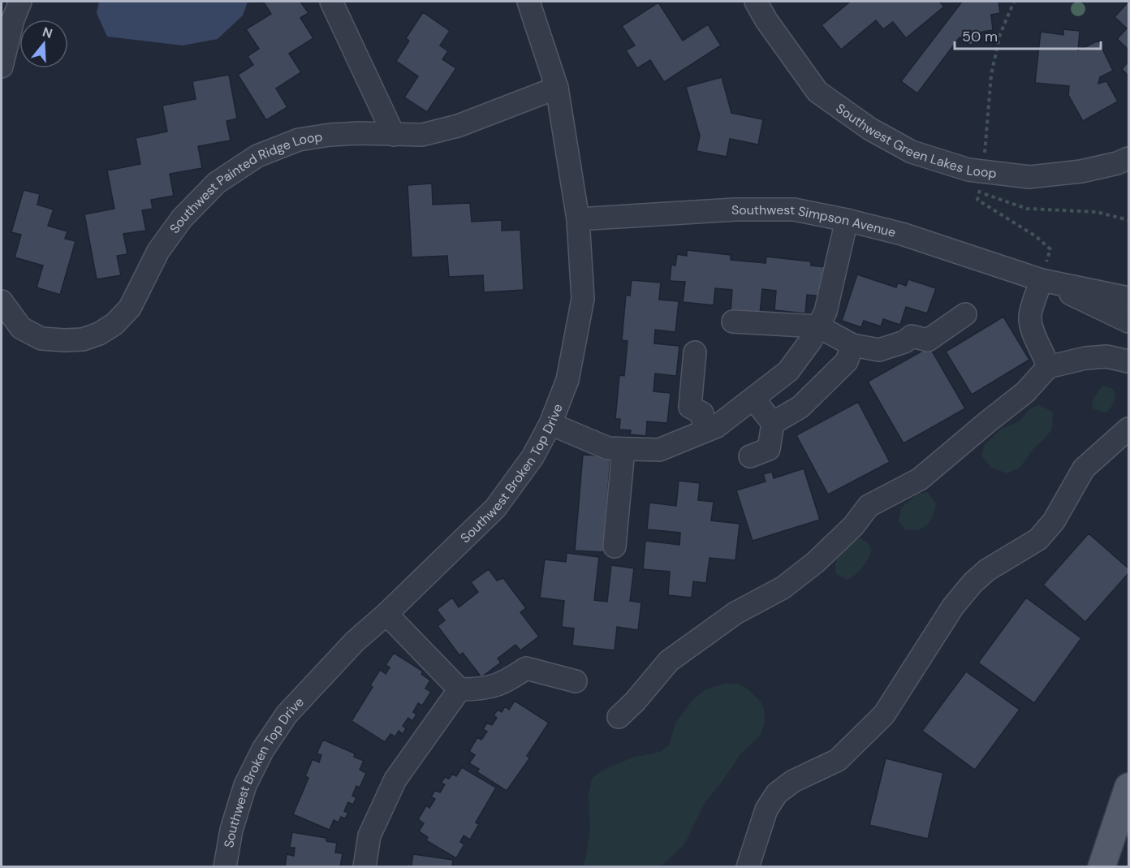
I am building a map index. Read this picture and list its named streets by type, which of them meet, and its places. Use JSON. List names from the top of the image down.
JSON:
{
  "streets": {
    "street": [
      "Southwest Green Lakes Loop",
      "Southwest Painted Ridge Loop",
      "Southwest Simpson Avenue",
      "Southwest Broken Top Drive"
    ]
  },
  "crossings": [
    ["Southwest Painted Ridge Loop", "Southwest Broken Top Drive"],
    ["Southwest Simpson Avenue", "Southwest Broken Top Drive"]
  ],
  "scale_bar": "50 m",
  "north": "top"
}
